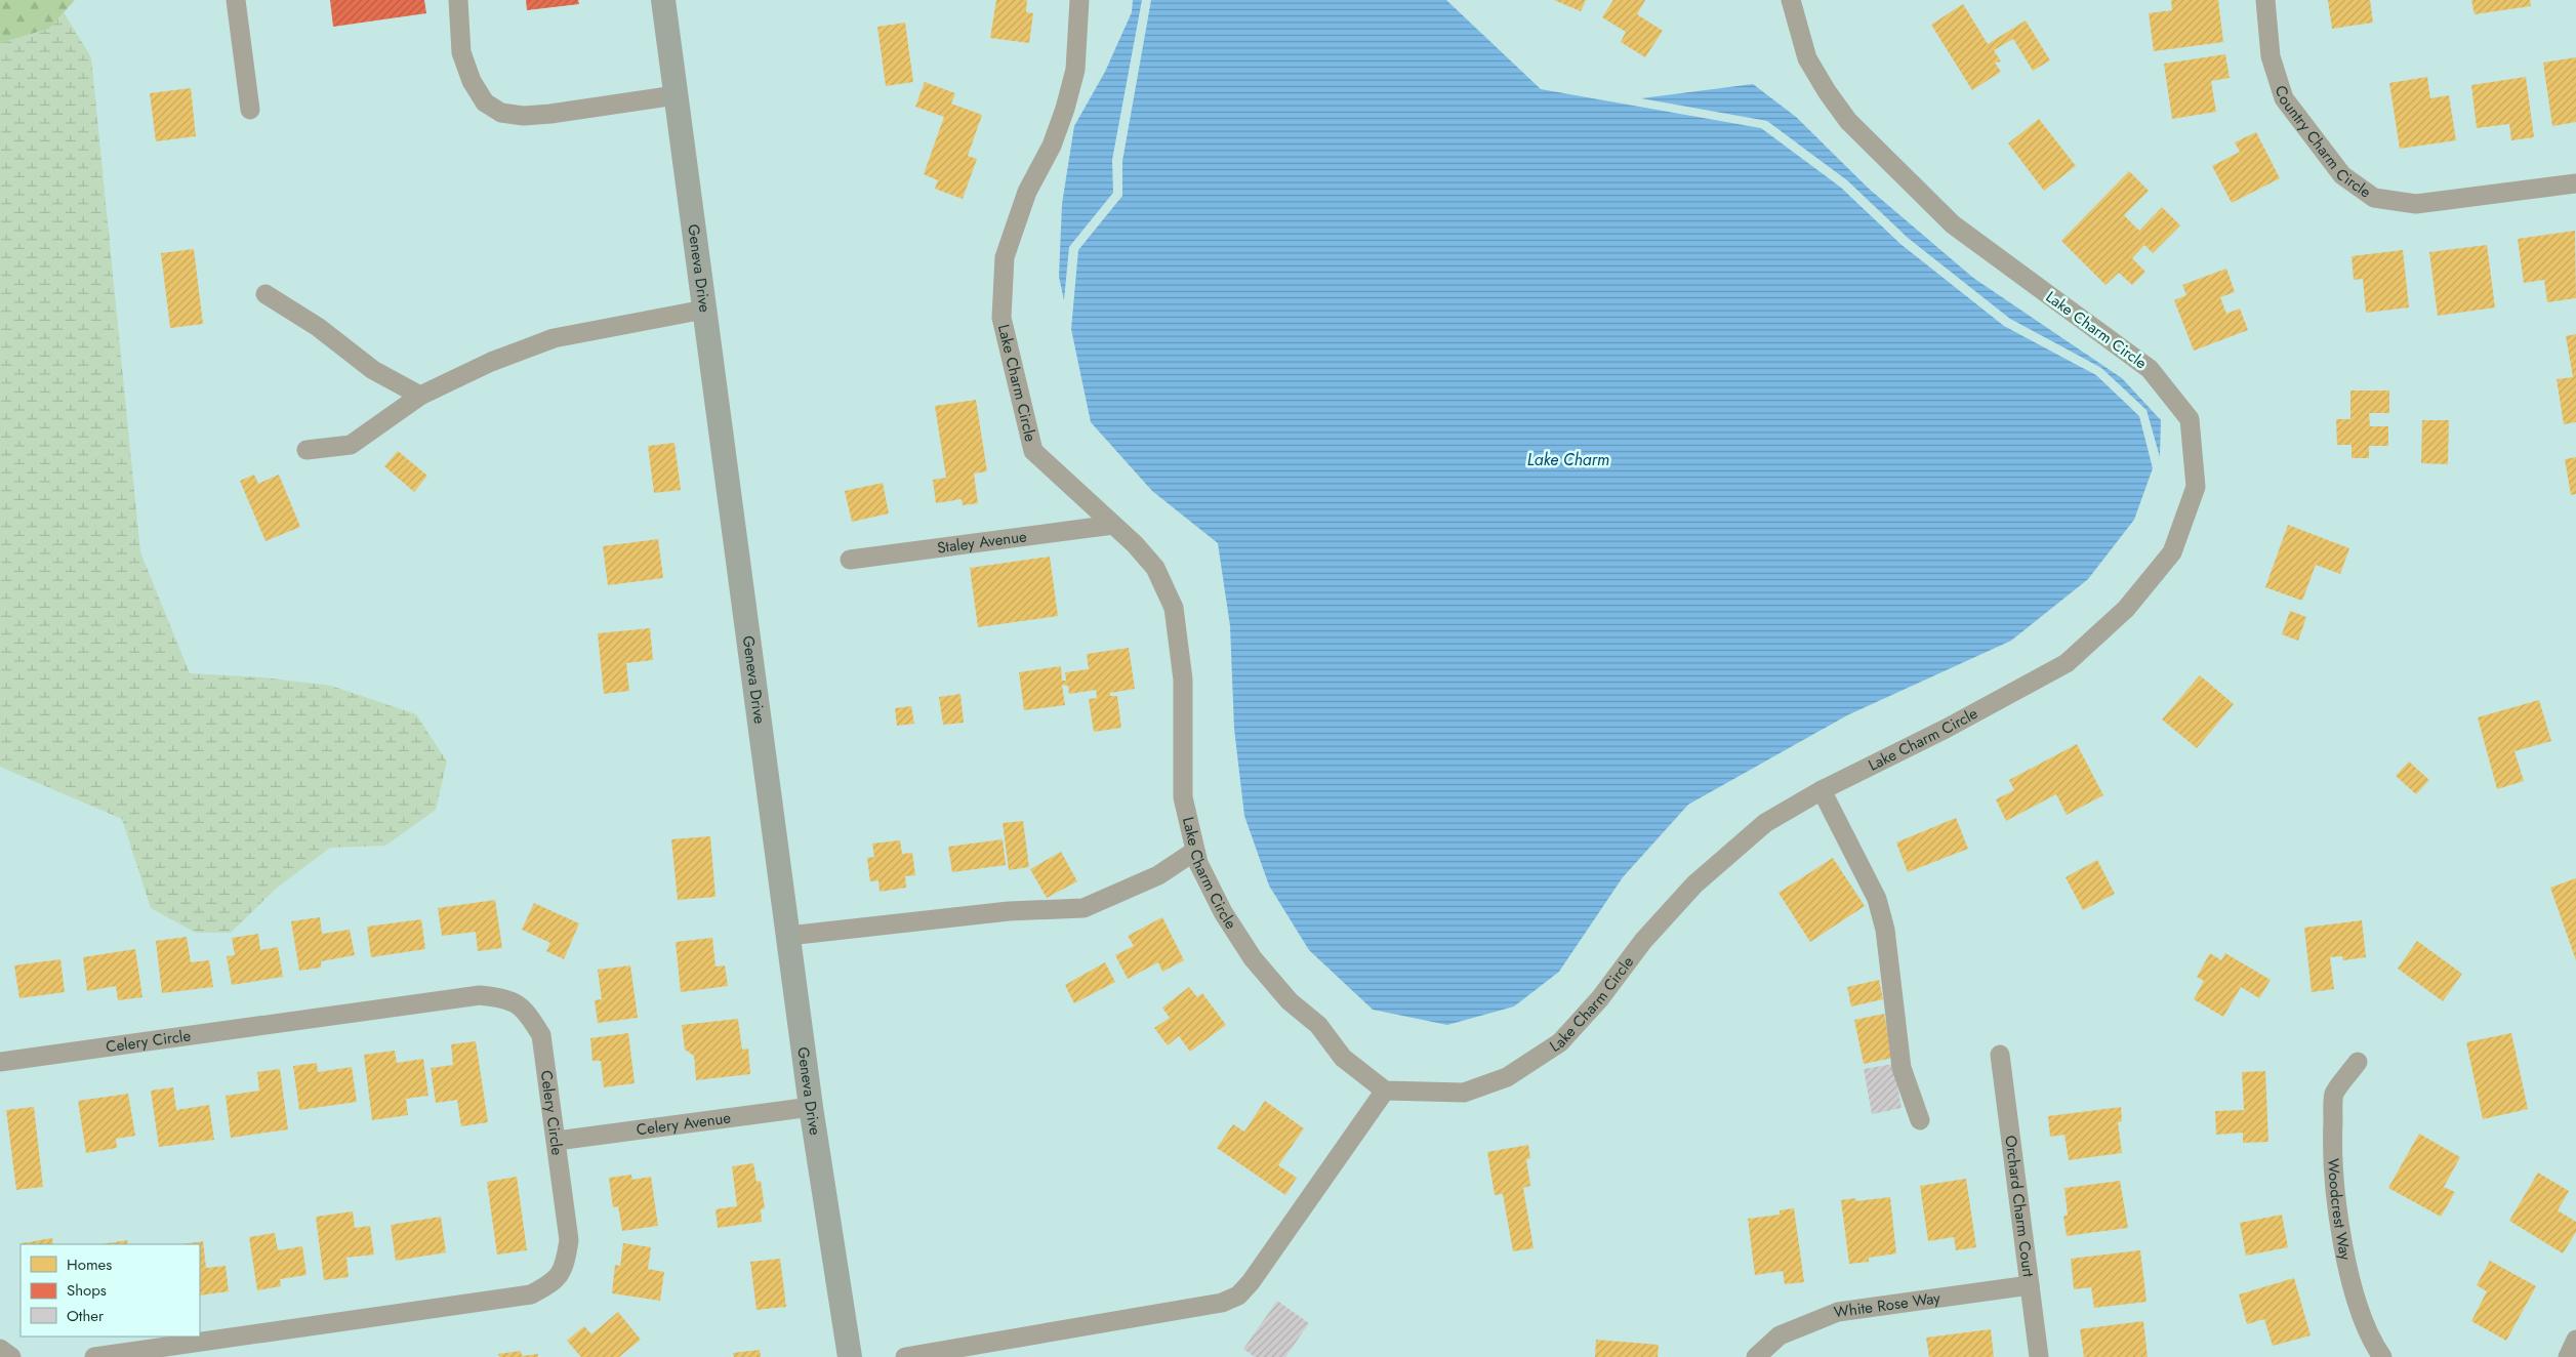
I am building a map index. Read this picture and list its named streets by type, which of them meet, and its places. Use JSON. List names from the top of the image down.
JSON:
{
  "streets": {
    "main road": ["Geneva Drive"],
    "street": [
      "Country Charm Circle",
      "Lake Charm Circle",
      "Staley Avenue",
      "Celery Circle",
      "Celery Avenue",
      "Orchard Charm Court",
      "Woodcrest Way",
      "White Rose Way"
    ]
  },
  "crossings": [
    ["Geneva Drive", "Celery Avenue"],
    ["Lake Charm Circle", "Staley Avenue"],
    ["Celery Circle", "Celery Avenue"],
    ["Orchard Charm Court", "White Rose Way"]
  ],
  "water": ["Lake Charm"],
  "legend": ["Homes", "Shops", "Other"]
}
